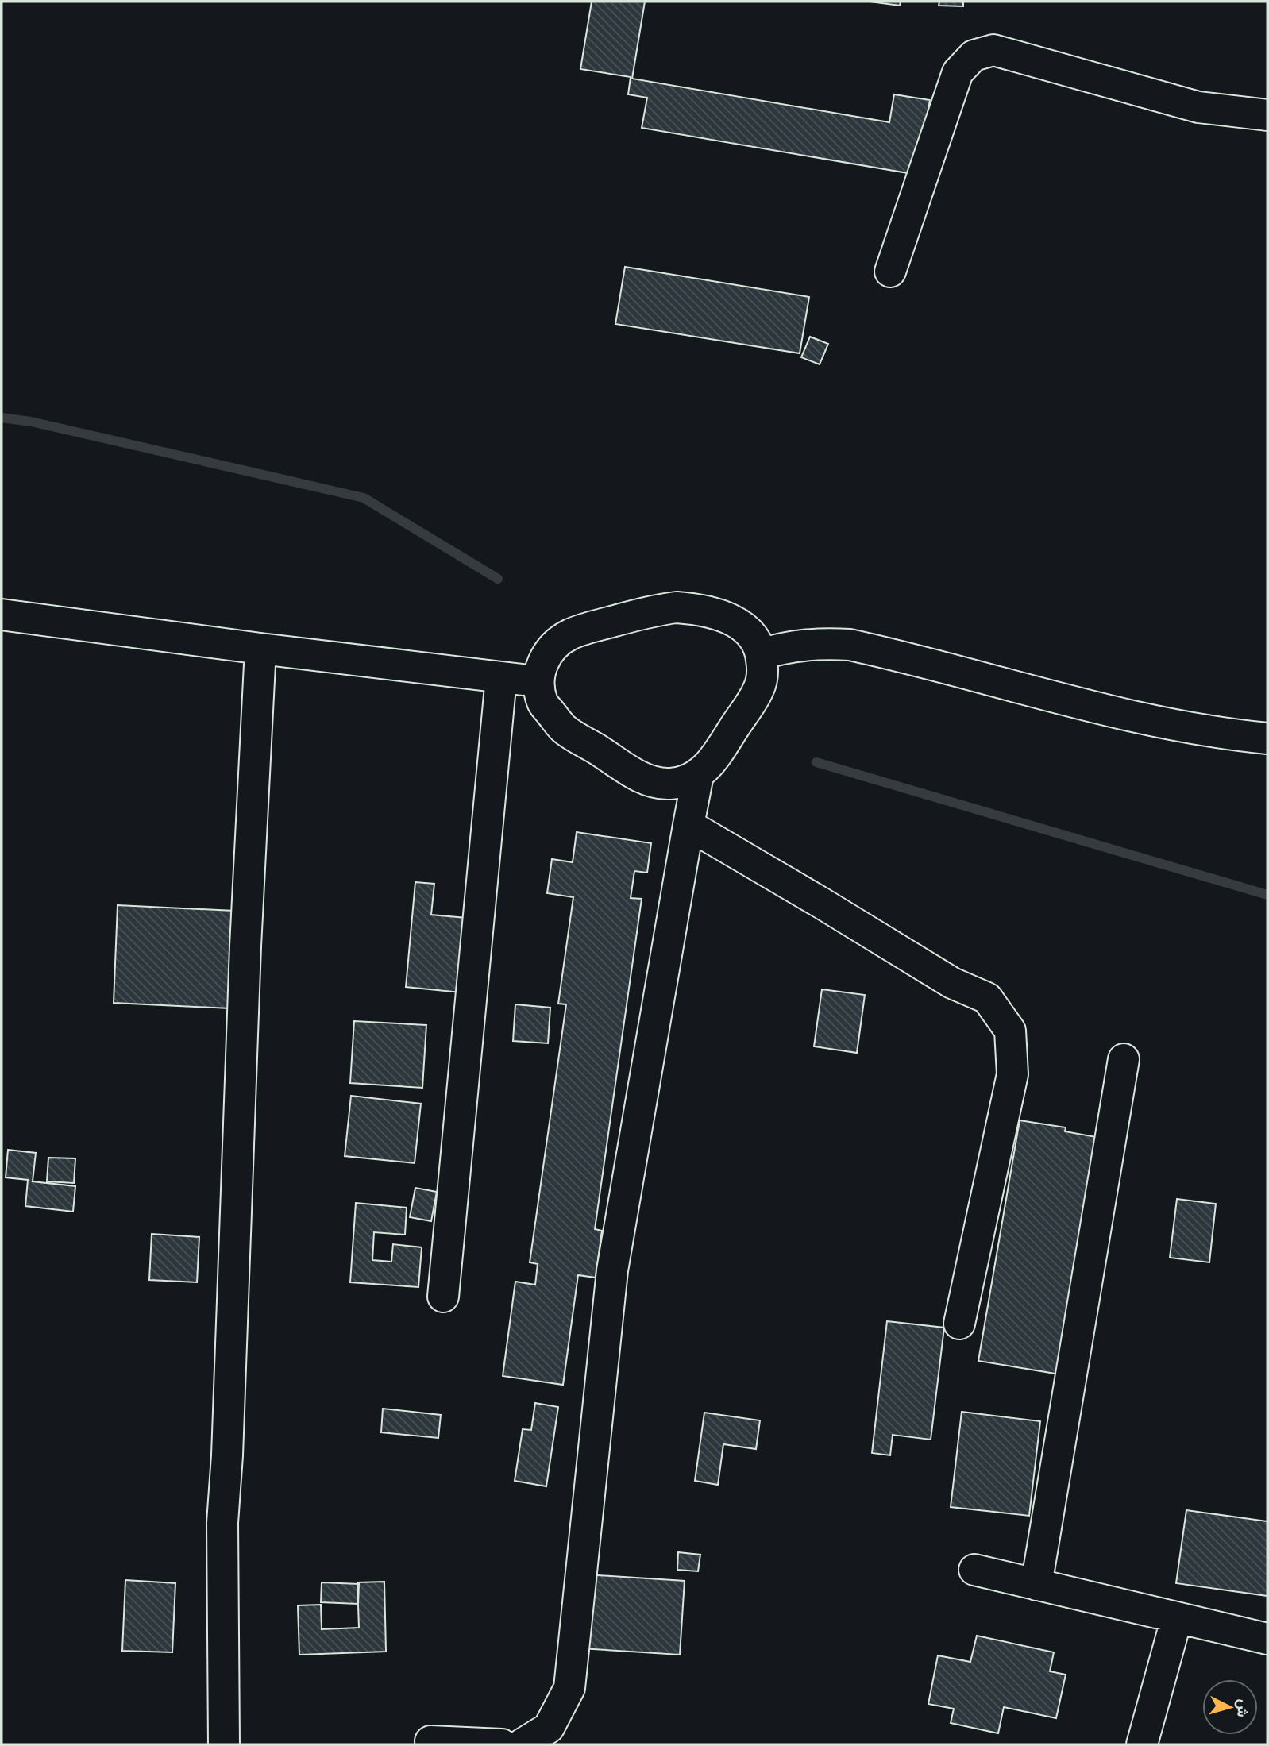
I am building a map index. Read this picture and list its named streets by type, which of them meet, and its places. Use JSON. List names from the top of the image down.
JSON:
{
  "north": "right"
}
